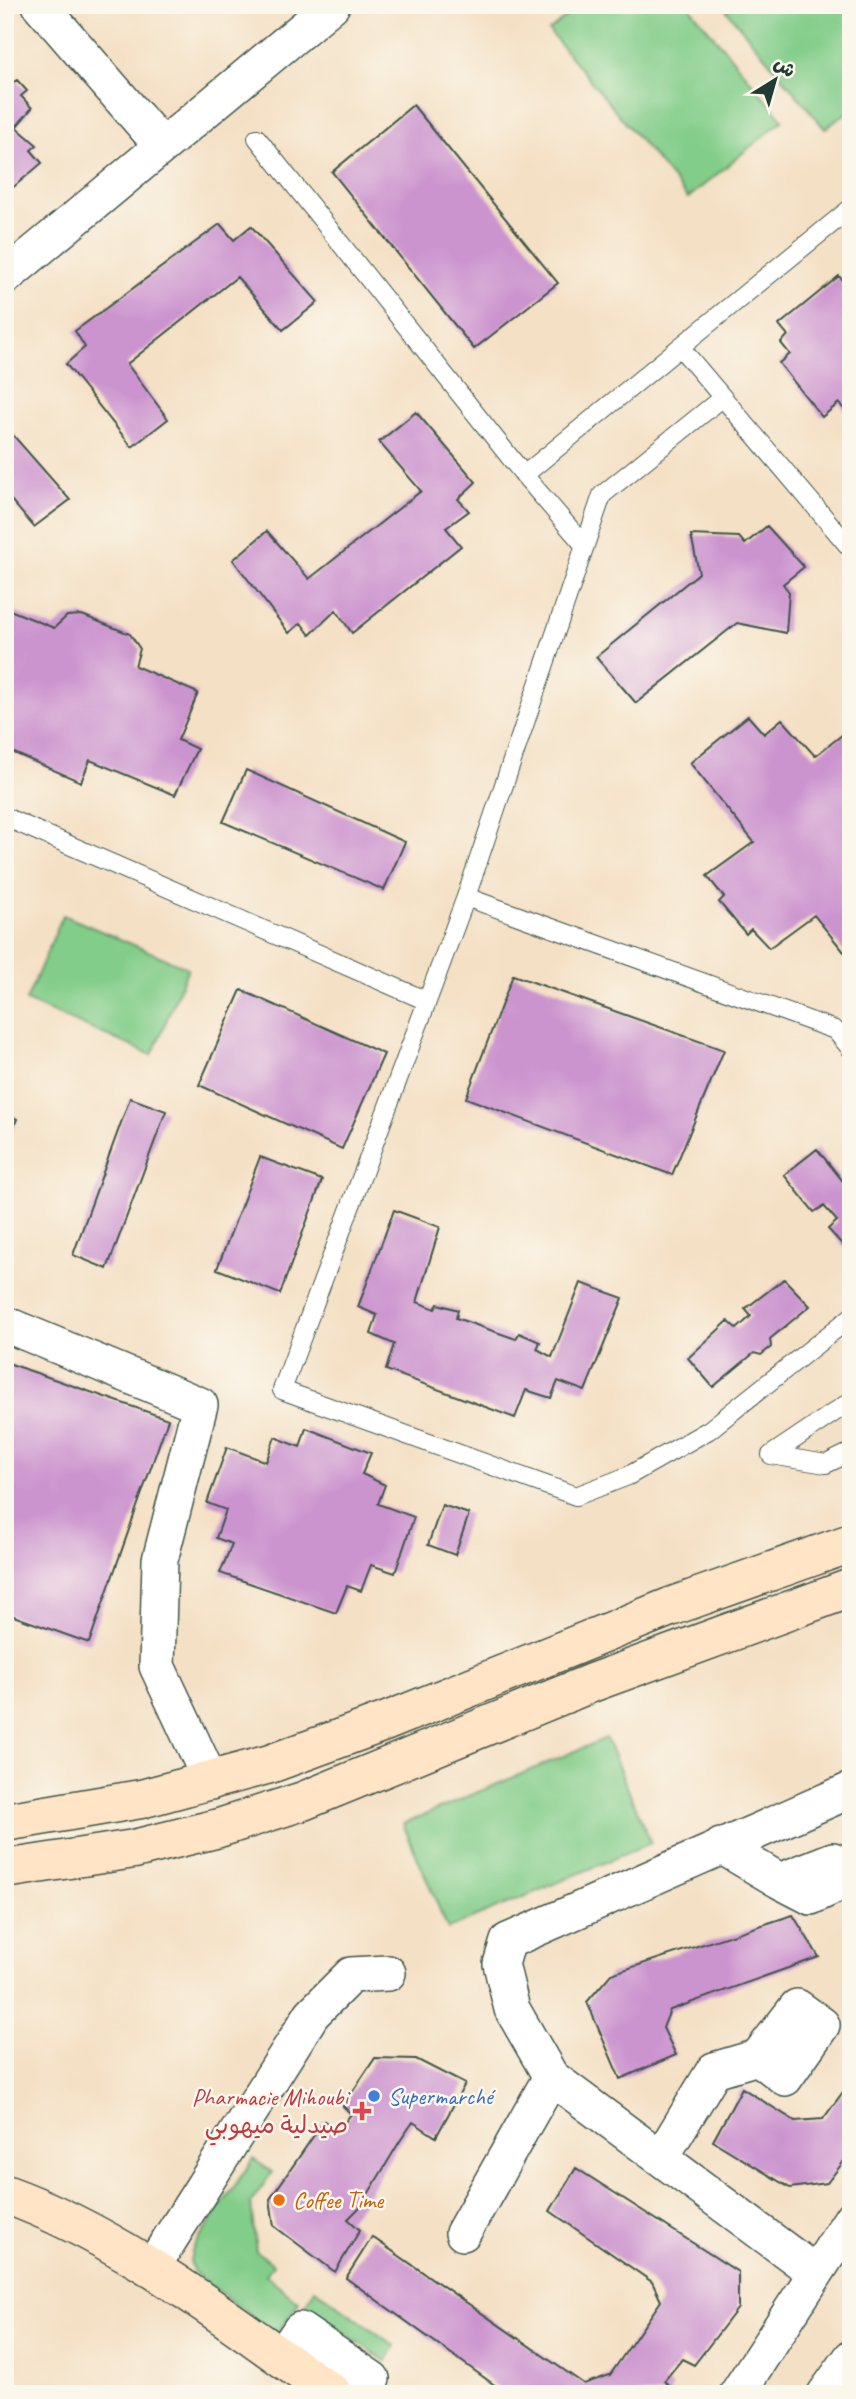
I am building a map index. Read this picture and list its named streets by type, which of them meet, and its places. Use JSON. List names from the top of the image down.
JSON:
{
  "places": {
    "other": ["Supermarché", "Coffee Time"],
    "health": ["Pharmacie Mihoubi صيدلية ميهوبي"]
  },
  "north": "top right"
}
